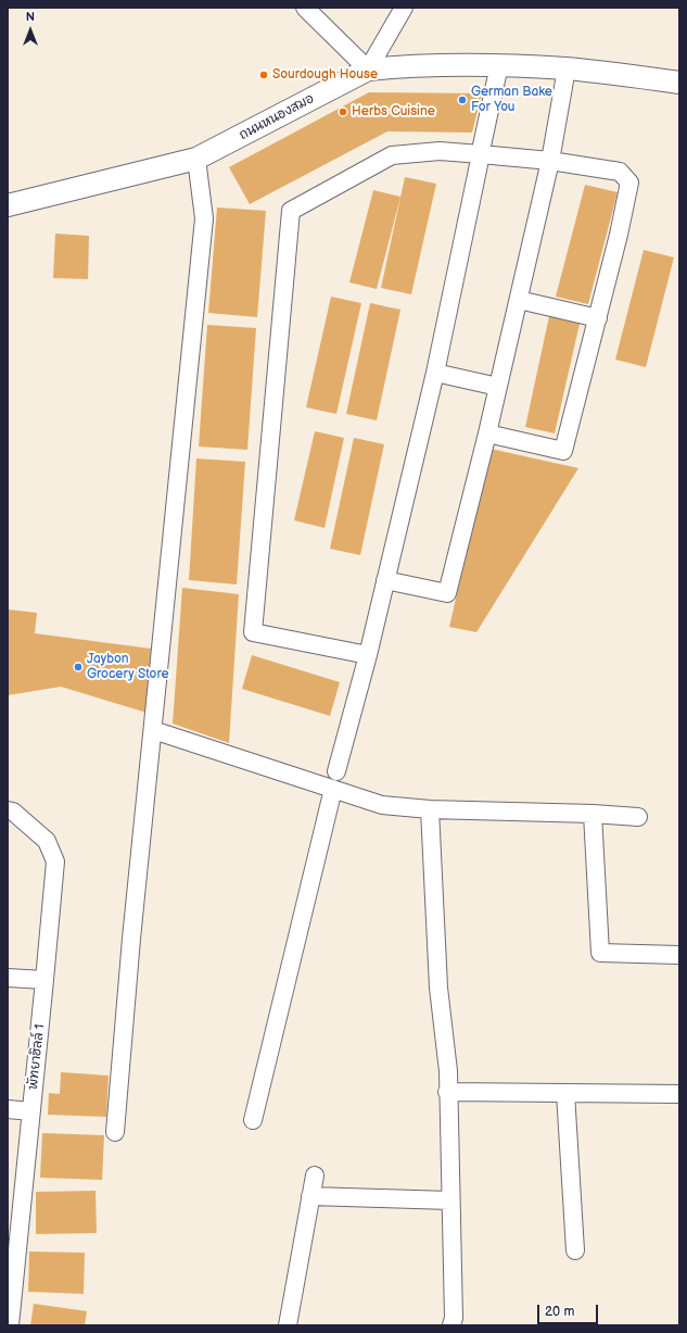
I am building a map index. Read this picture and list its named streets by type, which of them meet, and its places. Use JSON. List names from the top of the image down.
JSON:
{
  "streets": {
    "street": ["ถนนหนองสมอ", "พัทยาฮิลล์ 1"]
  },
  "places": [
    "Sourdough House",
    "German Bake For You",
    "Herbs Cuisine",
    "Jaybon Grocery Store"
  ],
  "scale_bar": "20 m",
  "north": "top"
}
